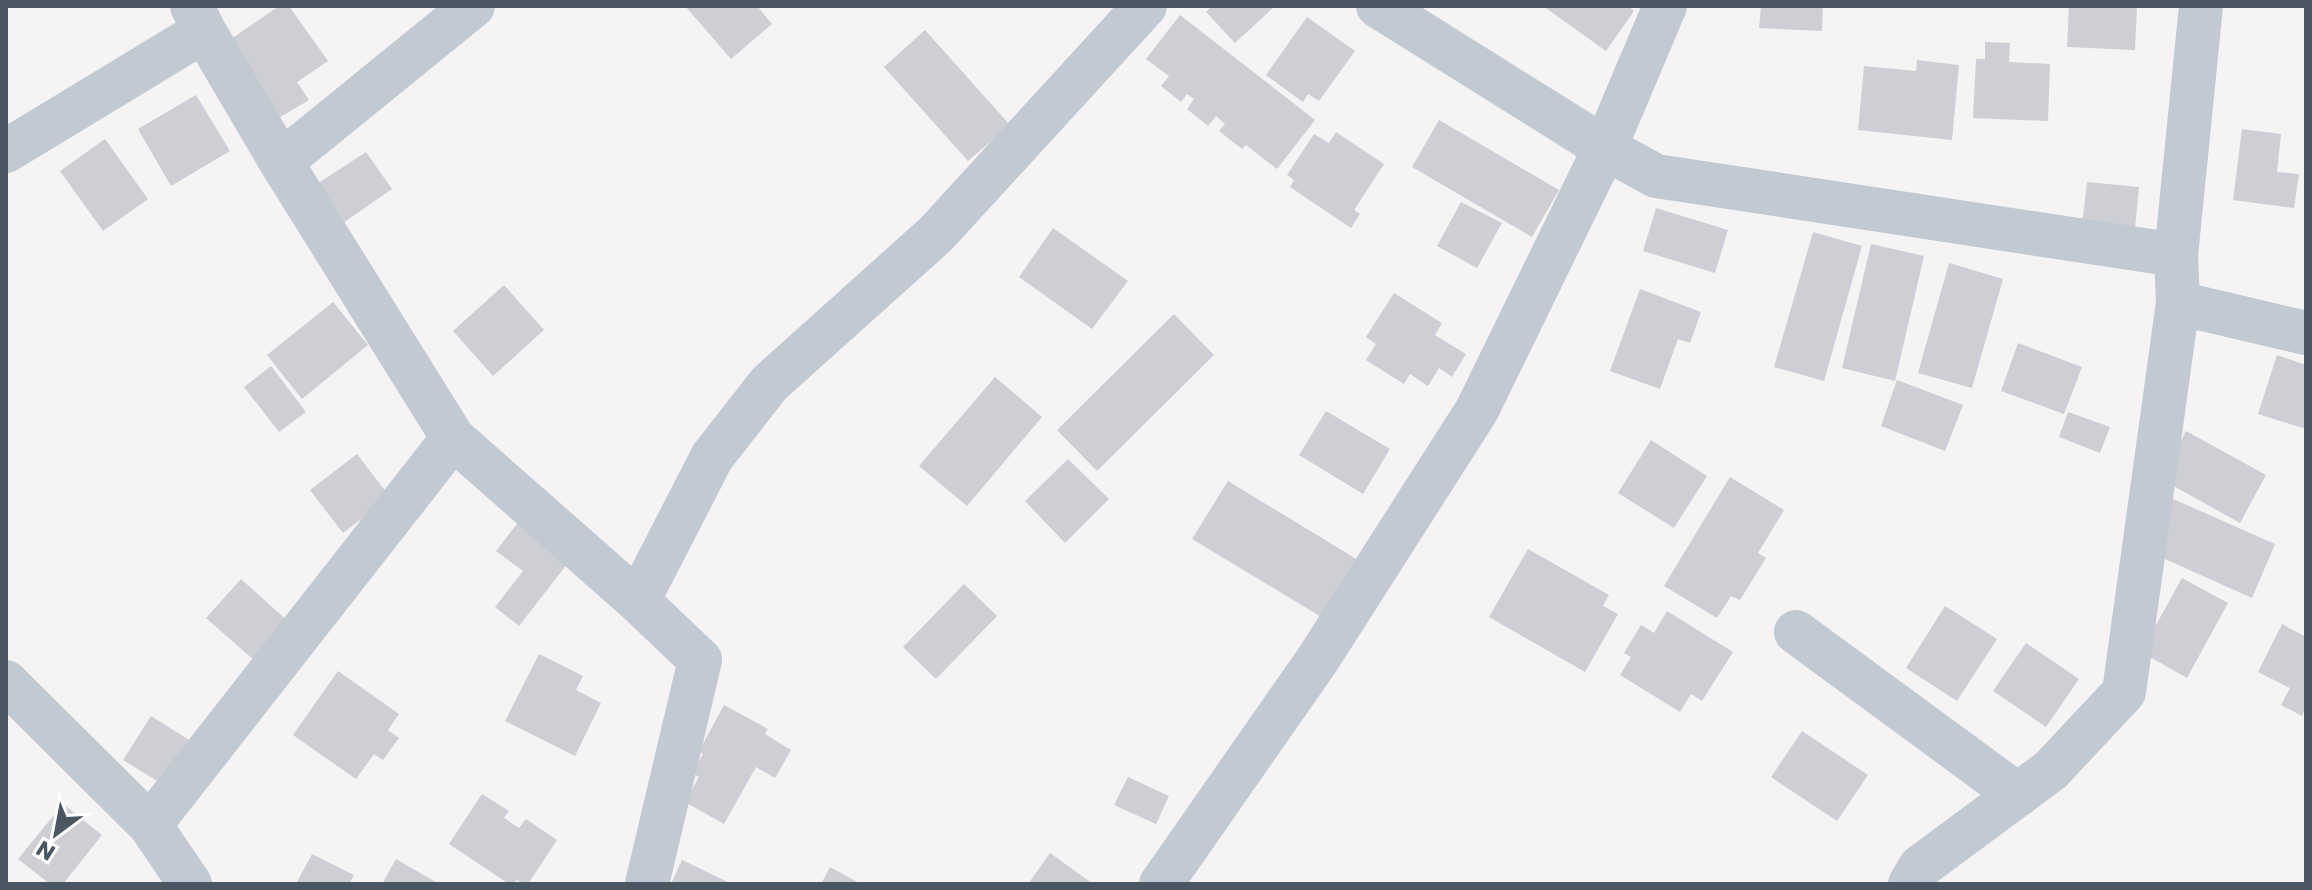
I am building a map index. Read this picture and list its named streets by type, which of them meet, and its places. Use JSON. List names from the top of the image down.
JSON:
{
  "north": "bottom left"
}
